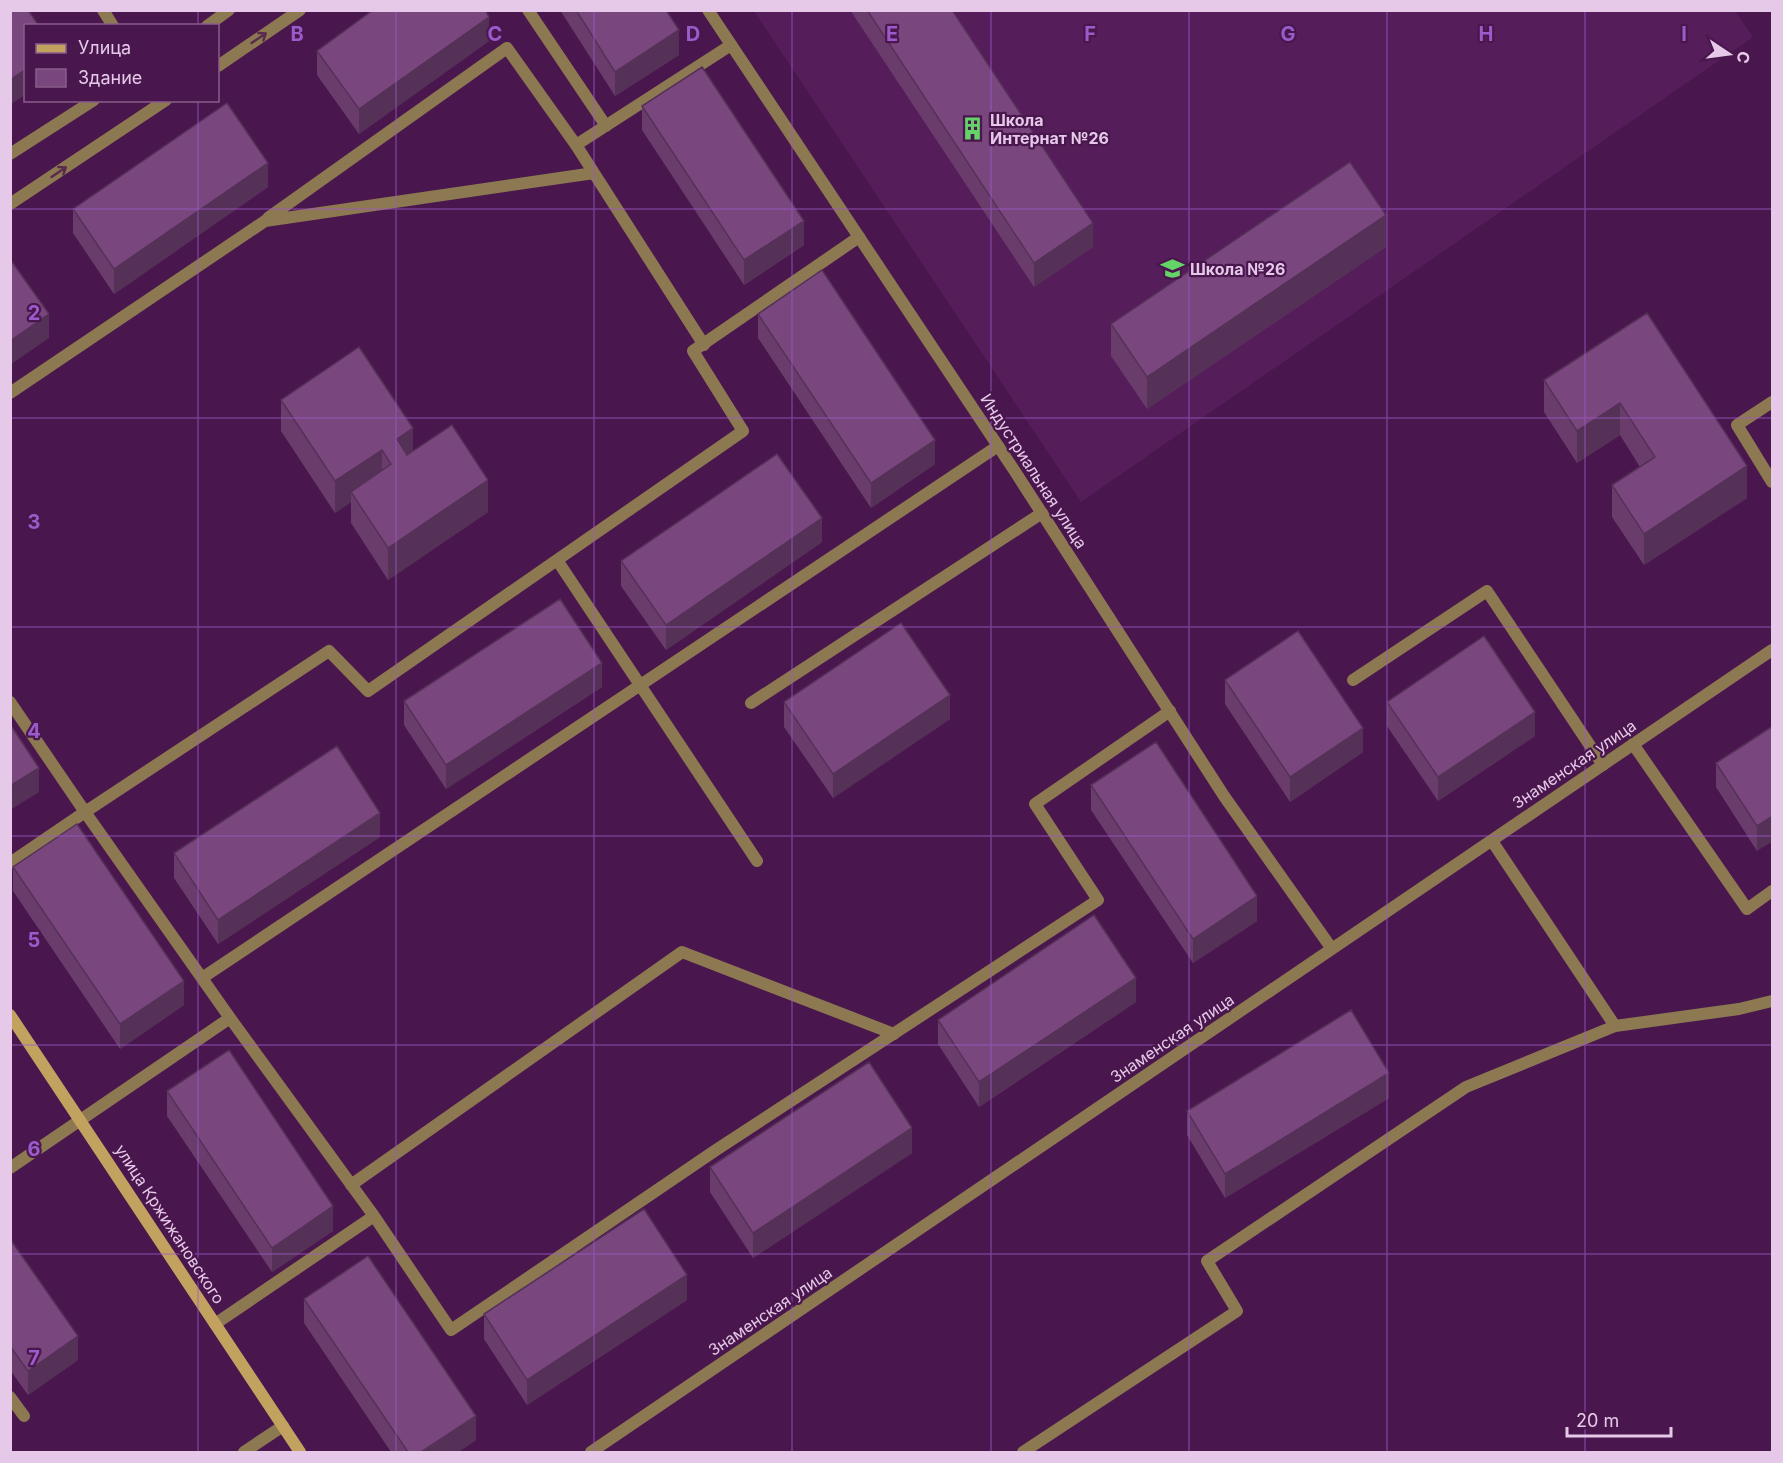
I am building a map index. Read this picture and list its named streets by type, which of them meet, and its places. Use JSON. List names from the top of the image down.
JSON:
{
  "streets": {
    "street": ["Индустриальная улица", "Знаменская улица", "улица Кржижановского"]
  },
  "crossings": [
    ["Индустриальная улица", "Знаменская улица"]
  ],
  "places": {
    "building": ["Школа Интернат №26"],
    "school or university": ["Школа №26"]
  },
  "legend": ["Улица", "Здание"],
  "scale_bar": "20 m",
  "north": "right",
  "grid": {
    "columns": [
      "B",
      "C",
      "D",
      "E",
      "F",
      "G",
      "H",
      "I"
    ],
    "rows": [
      "2",
      "3",
      "4",
      "5",
      "6",
      "7"
    ]
  }
}
